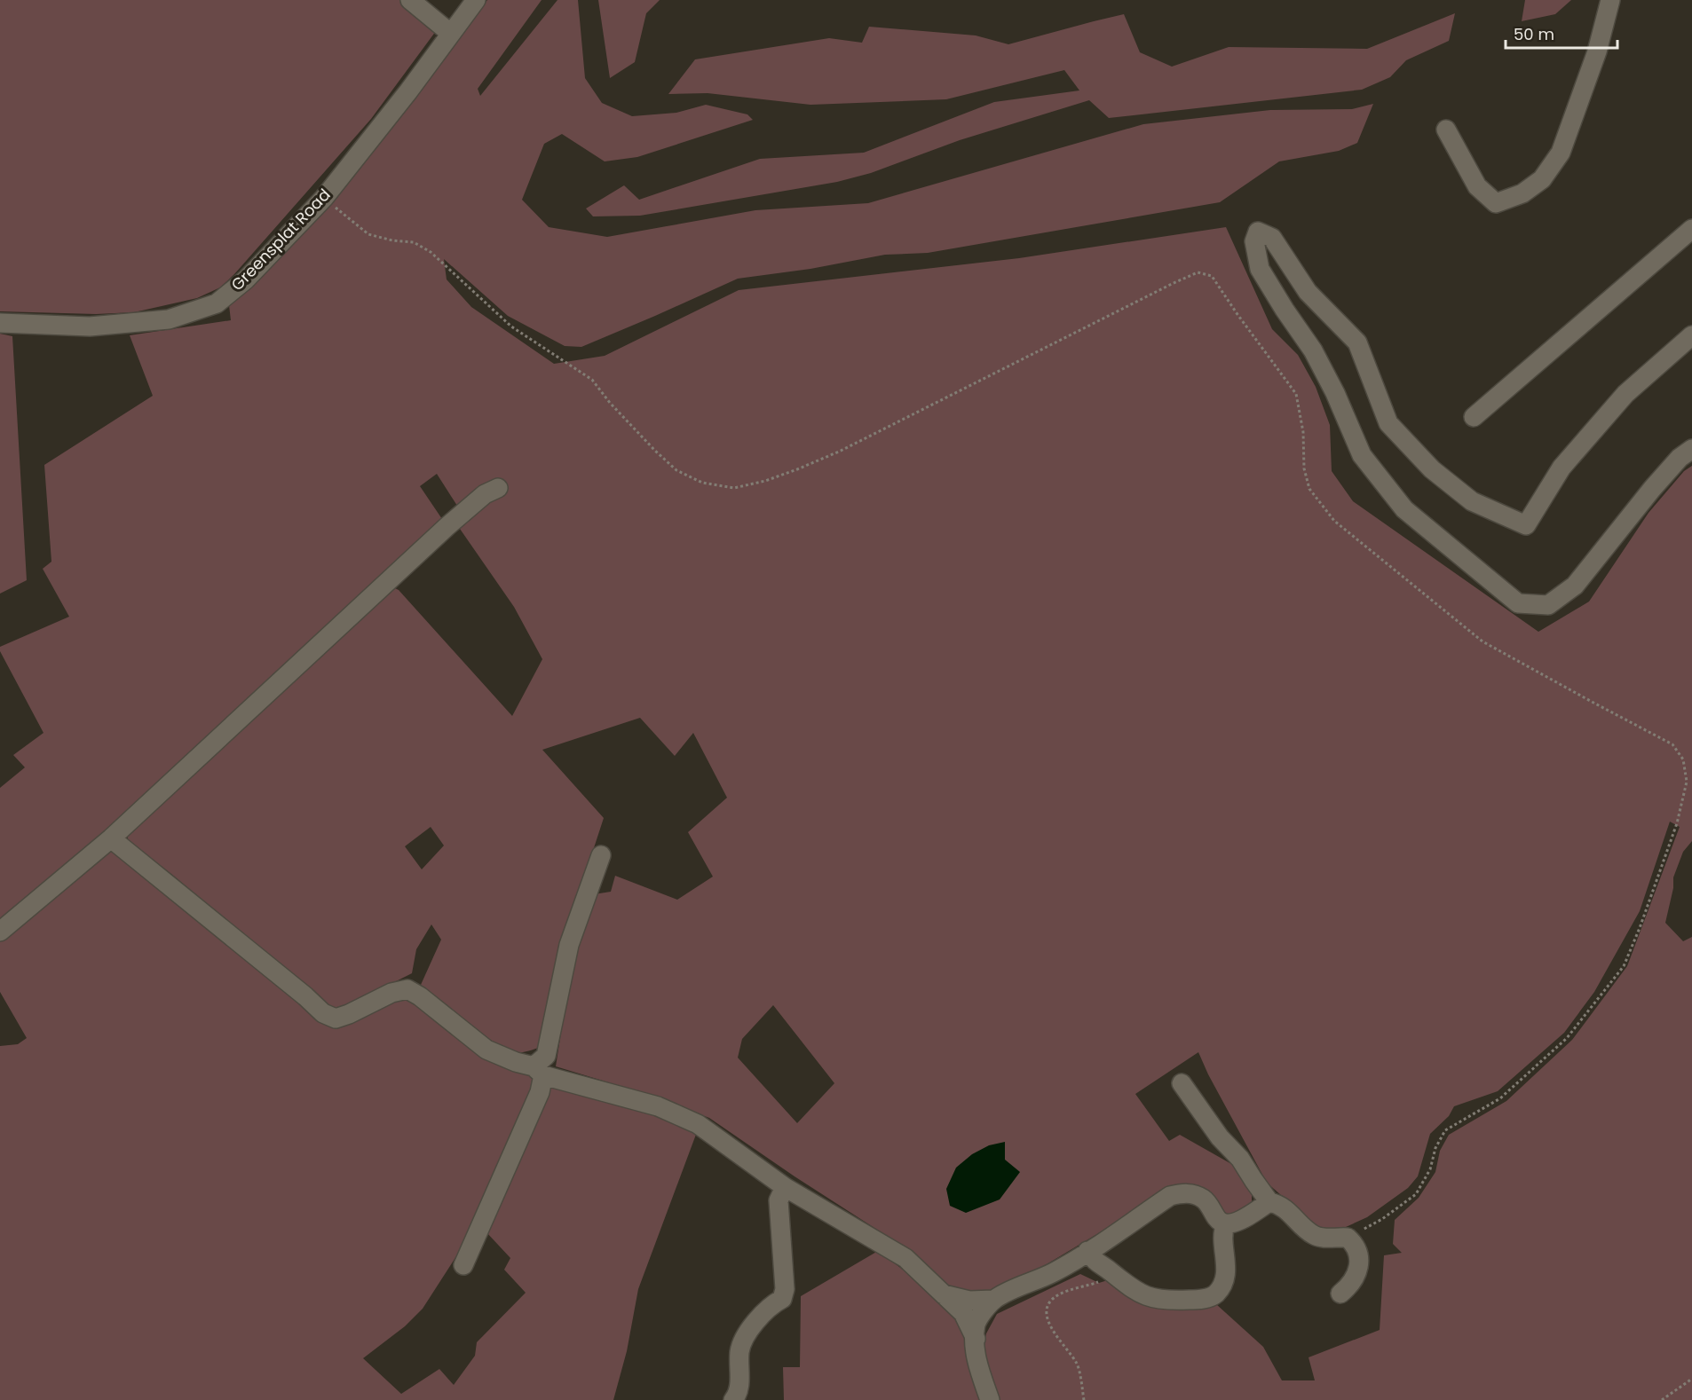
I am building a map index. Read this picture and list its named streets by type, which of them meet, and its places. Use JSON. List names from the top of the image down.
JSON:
{
  "streets": {
    "street": ["Greensplat Road"]
  },
  "scale_bar": "50 m"
}
